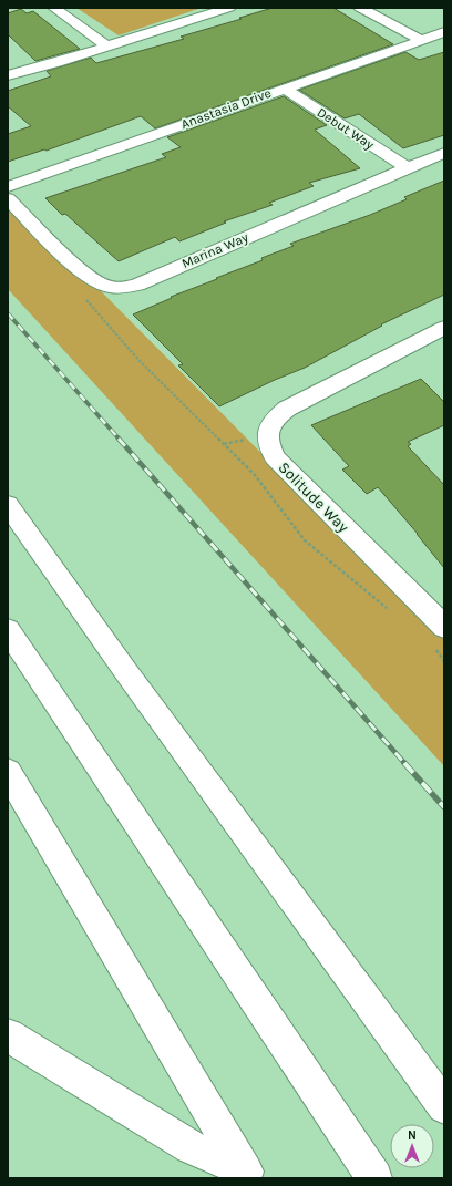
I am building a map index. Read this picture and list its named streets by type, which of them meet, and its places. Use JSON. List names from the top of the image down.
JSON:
{
  "streets": {
    "street": [
      "Anastasia Drive",
      "Debut Way",
      "Marina Way",
      "Solitude Way"
    ]
  },
  "crossings": [
    ["Anastasia Drive", "Debut Way"],
    ["Debut Way", "Marina Way"]
  ],
  "north": "top"
}
